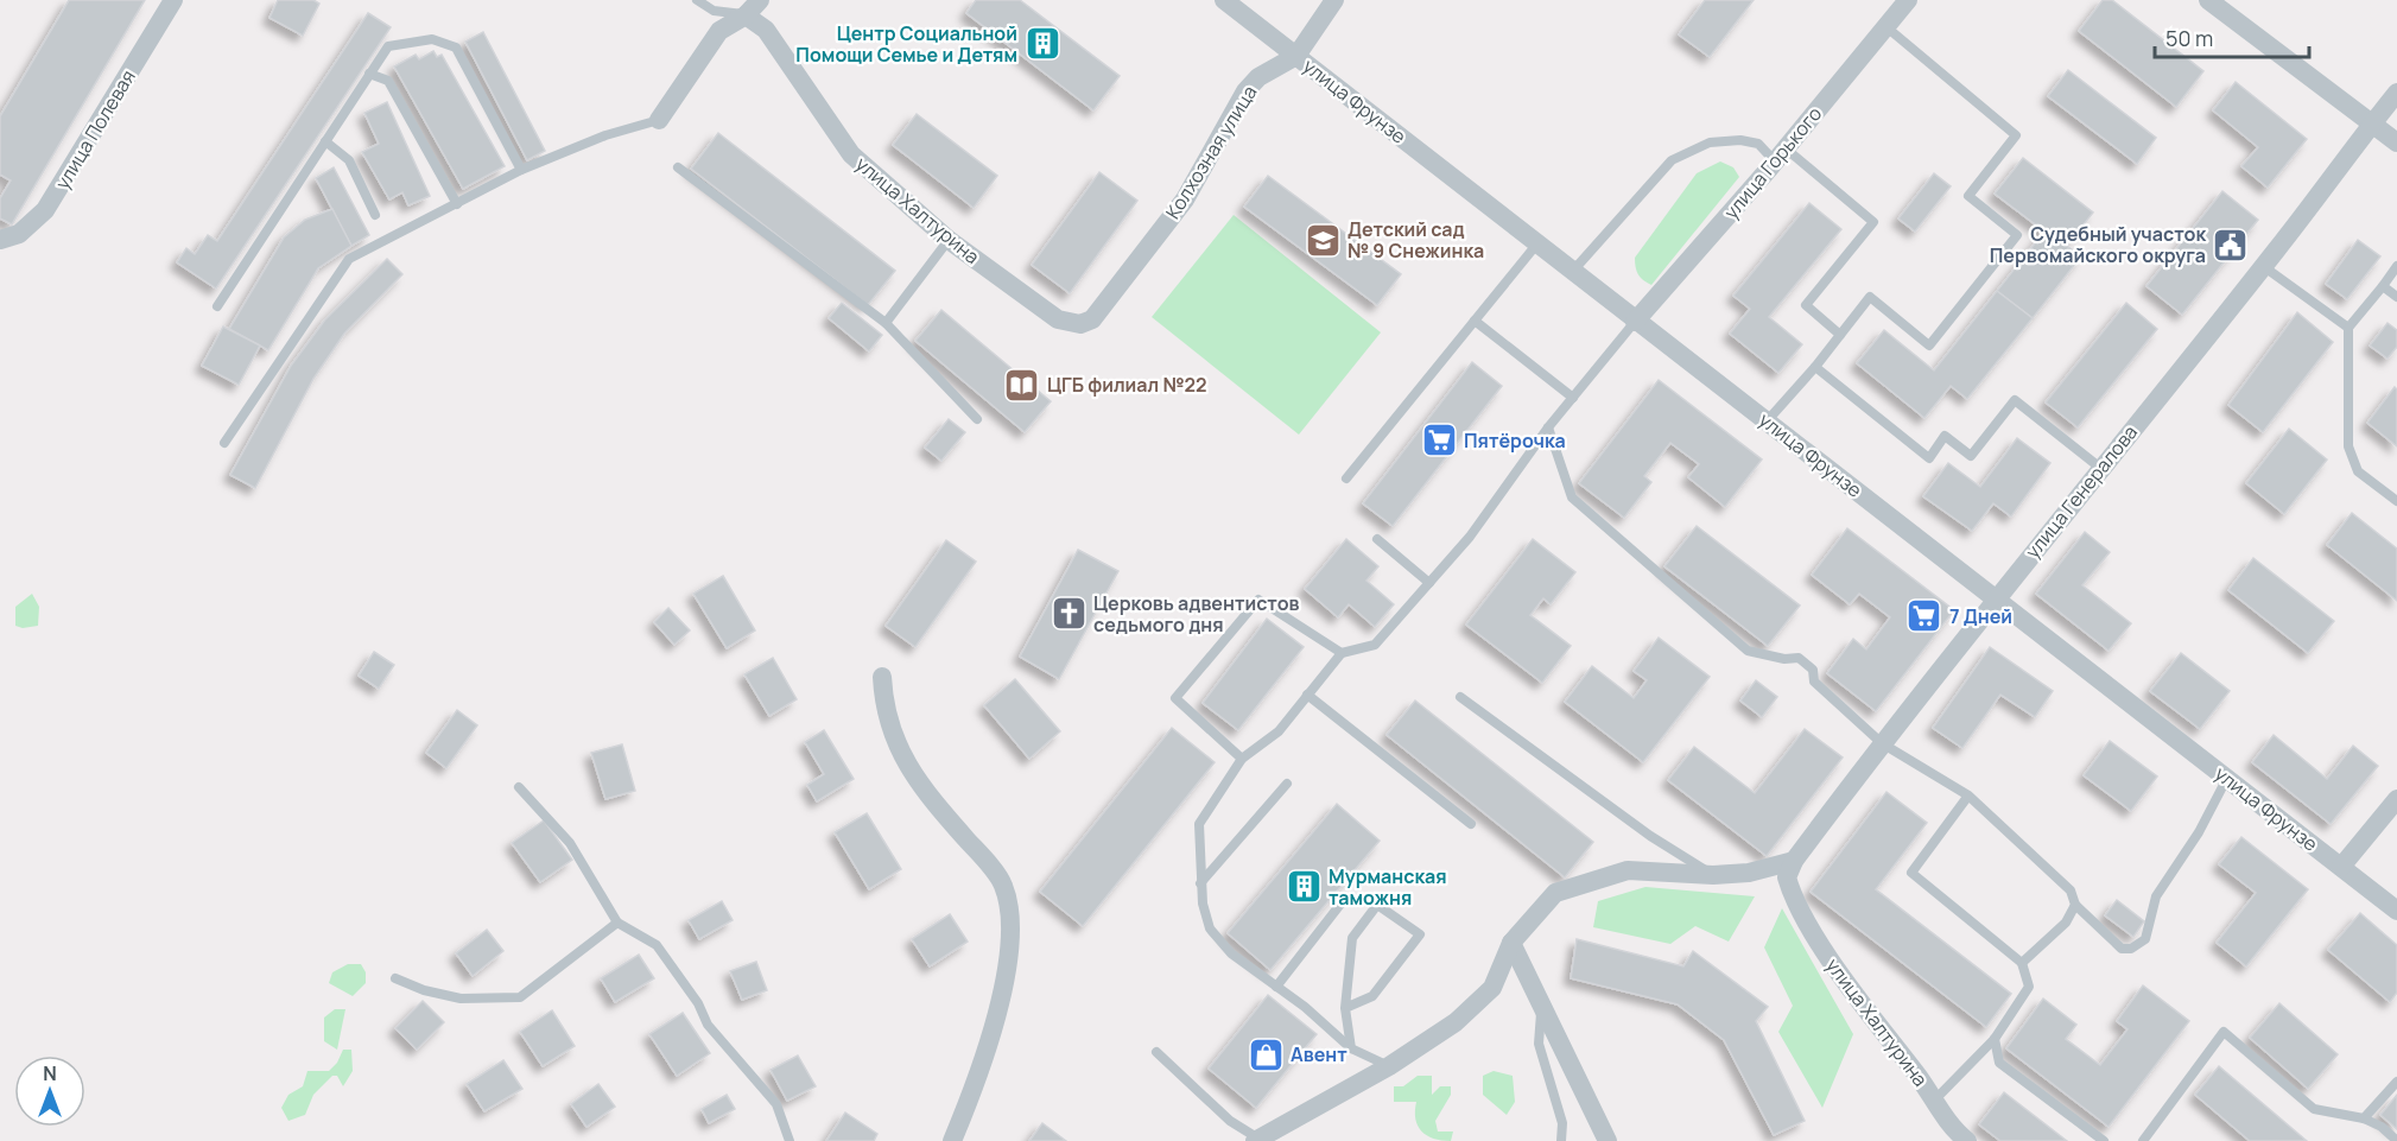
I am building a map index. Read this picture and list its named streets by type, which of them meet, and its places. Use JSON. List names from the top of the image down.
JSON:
{
  "streets": {
    "street": [
      "улица Фрунзе",
      "улица Полевая",
      "Колхозная улица",
      "улица Горького",
      "улица Халтурина",
      "улица Генералова"
    ]
  },
  "crossings": [
    ["улица Фрунзе", "Колхозная улица"],
    ["улица Фрунзе", "улица Горького"],
    ["улица Фрунзе", "улица Генералова"],
    ["Колхозная улица", "улица Халтурина"],
    ["улица Халтурина", "улица Генералова"]
  ],
  "places": {
    "building": ["Центр Социальной Помощи Семье и Детям", "Мурманская таможня"],
    "school or university": ["Детский сад № 9 Снежинка"],
    "public building": ["Судебный участок Первомайского округа"],
    "library": ["ЦГБ филиал №22"],
    "supermarket": ["Пятёрочка", "7 Дней"],
    "church": ["Церковь адвентистов седьмого дня"],
    "shop": ["Авент"]
  },
  "scale_bar": "50 m",
  "north": "top"
}
